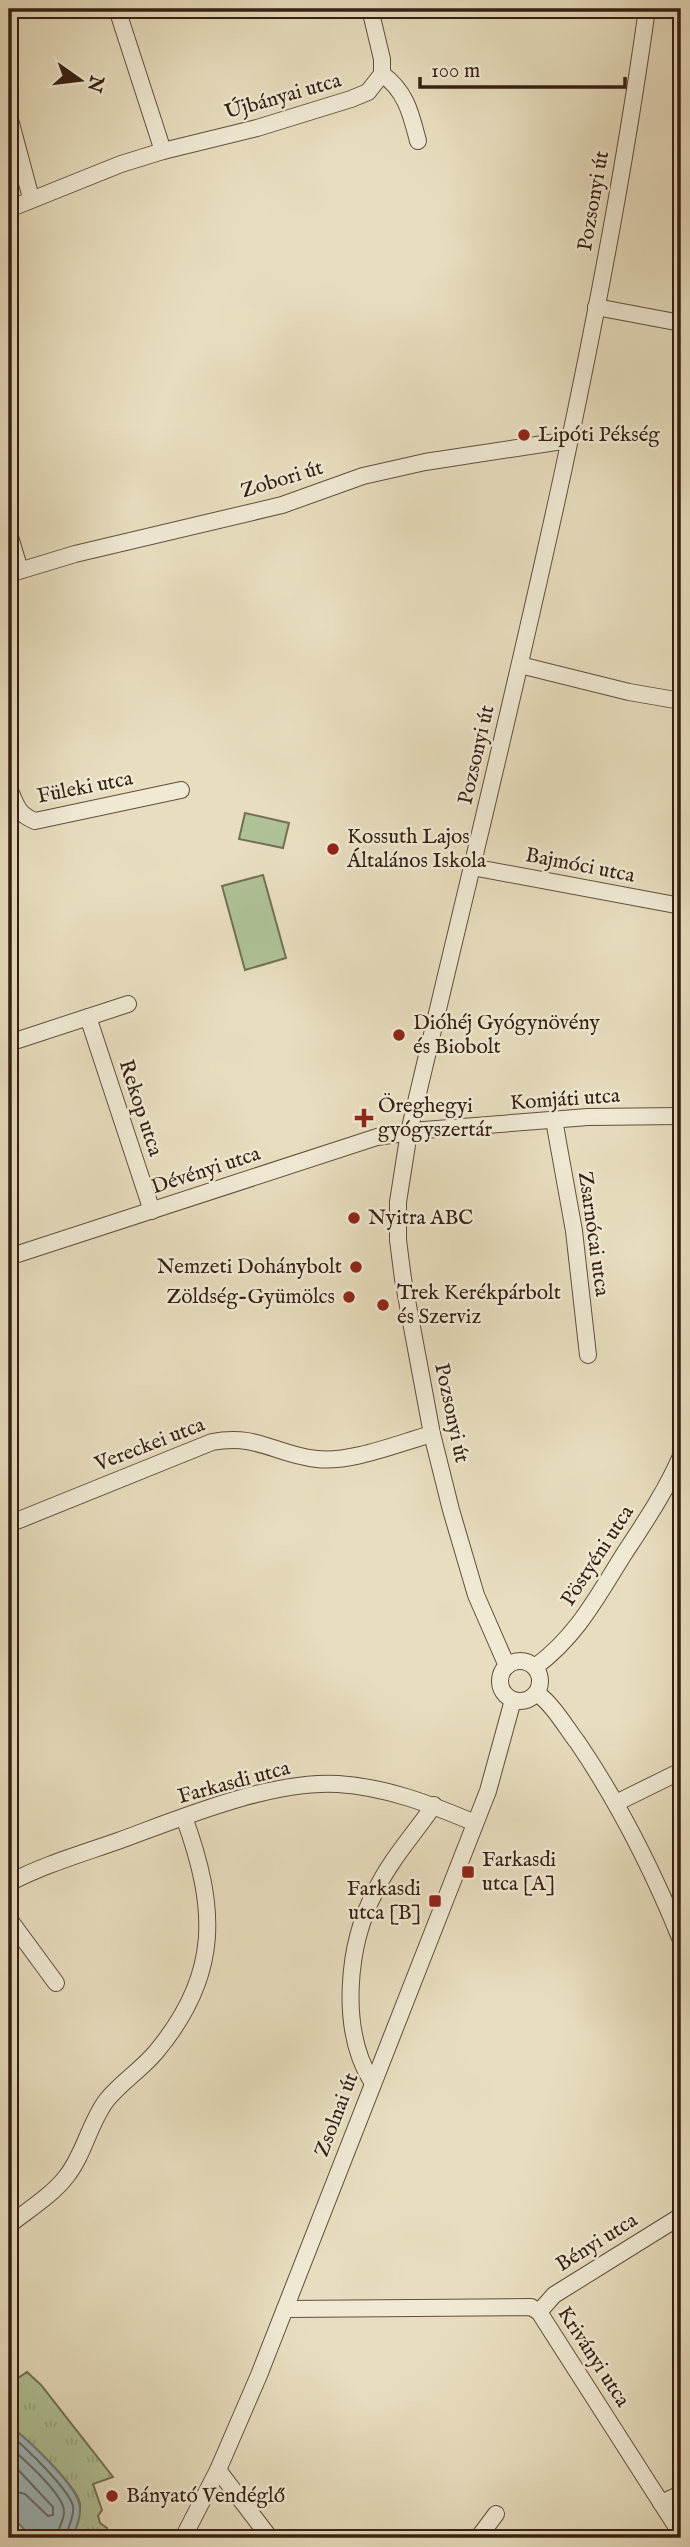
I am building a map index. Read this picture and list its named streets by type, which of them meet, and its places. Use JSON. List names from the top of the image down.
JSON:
{
  "streets": {
    "street": [
      "Újbányai utca",
      "Pozsonyi út",
      "Zobori út",
      "Füleki utca",
      "Bajmóci utca",
      "Komjáti utca",
      "Rekop utca",
      "Dévényi utca",
      "Zsarnócai utca",
      "Vereckei utca",
      "Pöstyéni utca",
      "Farkasdi utca",
      "Zsolnai út",
      "Bényi utca",
      "Kriványi utca"
    ]
  },
  "crossings": [
    ["Pozsonyi út", "Zobori út"],
    ["Pozsonyi út", "Bajmóci utca"],
    ["Pozsonyi út", "Komjáti utca"],
    ["Pozsonyi út", "Dévényi utca"],
    ["Pozsonyi út", "Vereckei utca"],
    ["Pozsonyi út", "Pöstyéni utca"],
    ["Pozsonyi út", "Zsolnai út"],
    ["Komjáti utca", "Dévényi utca"],
    ["Komjáti utca", "Zsarnócai utca"],
    ["Rekop utca", "Dévényi utca"],
    ["Pöstyéni utca", "Zsolnai út"],
    ["Farkasdi utca", "Zsolnai út"],
    ["Zsolnai út", "Kriványi utca"],
    ["Bényi utca", "Kriványi utca"]
  ],
  "places": {
    "other": [
      "Lipóti Pékség",
      "Kossuth Lajos Általános Iskola",
      "Dióhéj Gyógynövény és Biobolt",
      "Nyitra ABC",
      "Nemzeti Dohánybolt",
      "Zöldség-Gyümölcs",
      "Trek Kerékpárbolt és Szerviz",
      "Bányató Vendéglő"
    ],
    "health": ["Öreghegyi gyógyszertár"],
    "transit": ["Farkasdi utca [A]", "Farkasdi utca [B]"]
  },
  "scale_bar": "100 m",
  "north": "right"
}
